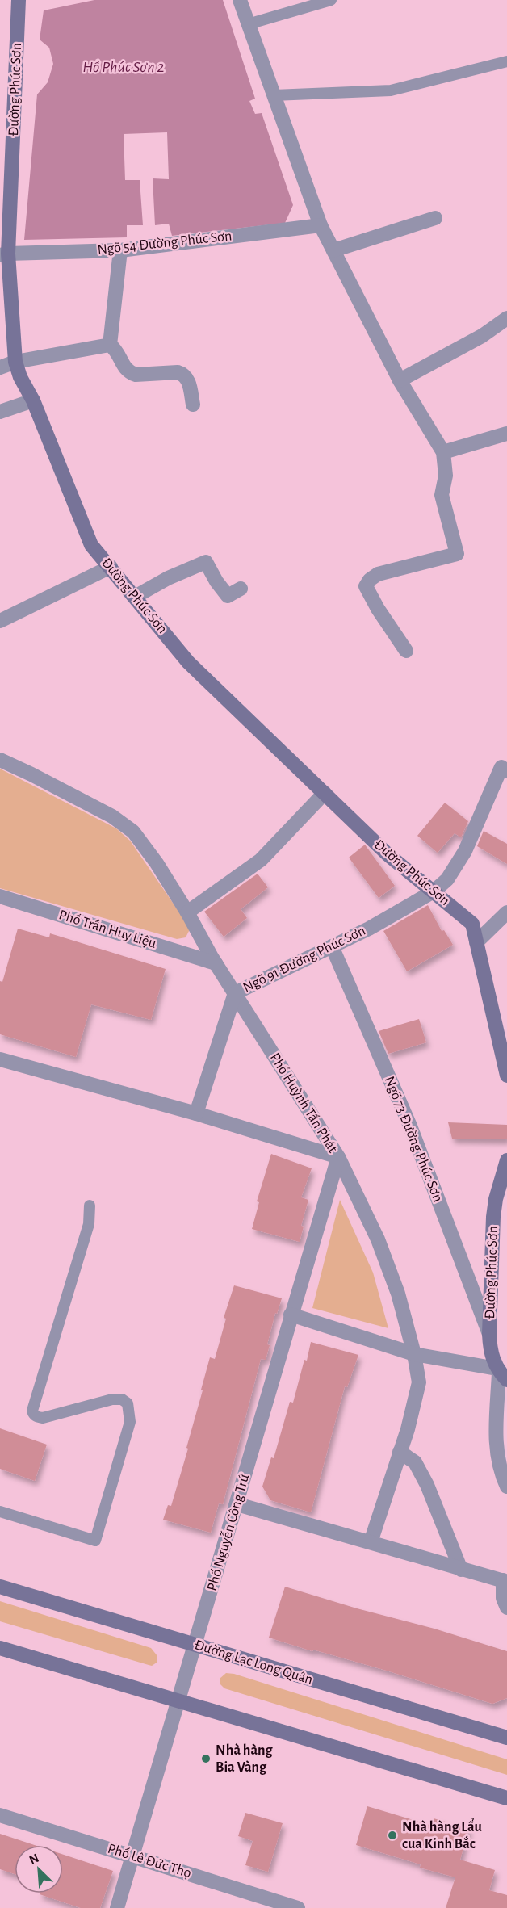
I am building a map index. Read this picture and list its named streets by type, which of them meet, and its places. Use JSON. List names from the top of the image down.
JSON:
{
  "streets": {
    "street": [
      "Đường Phúc Sơn",
      "Ngõ 54 Đường Phúc Sơn",
      "Phố Trần Huy Liệu",
      "Ngõ 91 Đường Phúc Sơn",
      "Phố Huỳnh Tấn Phát",
      "Ngõ 73 Đường Phúc Sơn",
      "Phố Nguyễn Công Trứ",
      "Đường Lạc Long Quân",
      "Phố Lê Đức Thọ"
    ]
  },
  "crossings": [
    ["Đường Phúc Sơn", "Ngõ 54 Đường Phúc Sơn"],
    ["Đường Phúc Sơn", "Ngõ 91 Đường Phúc Sơn"],
    ["Đường Phúc Sơn", "Ngõ 73 Đường Phúc Sơn"],
    ["Phố Trần Huy Liệu", "Phố Huỳnh Tấn Phát"],
    ["Ngõ 91 Đường Phúc Sơn", "Phố Huỳnh Tấn Phát"],
    ["Ngõ 91 Đường Phúc Sơn", "Ngõ 73 Đường Phúc Sơn"],
    ["Phố Huỳnh Tấn Phát", "Phố Nguyễn Công Trứ"],
    ["Phố Nguyễn Công Trứ", "Đường Lạc Long Quân"],
    ["Phố Nguyễn Công Trứ", "Phố Lê Đức Thọ"]
  ],
  "water": ["Hồ Phúc Sơn 2"],
  "places": ["Nhà hàng Bia Vàng", "Nhà hàng Lẩu cua Kinh Bắc"],
  "north": "top left"
}
